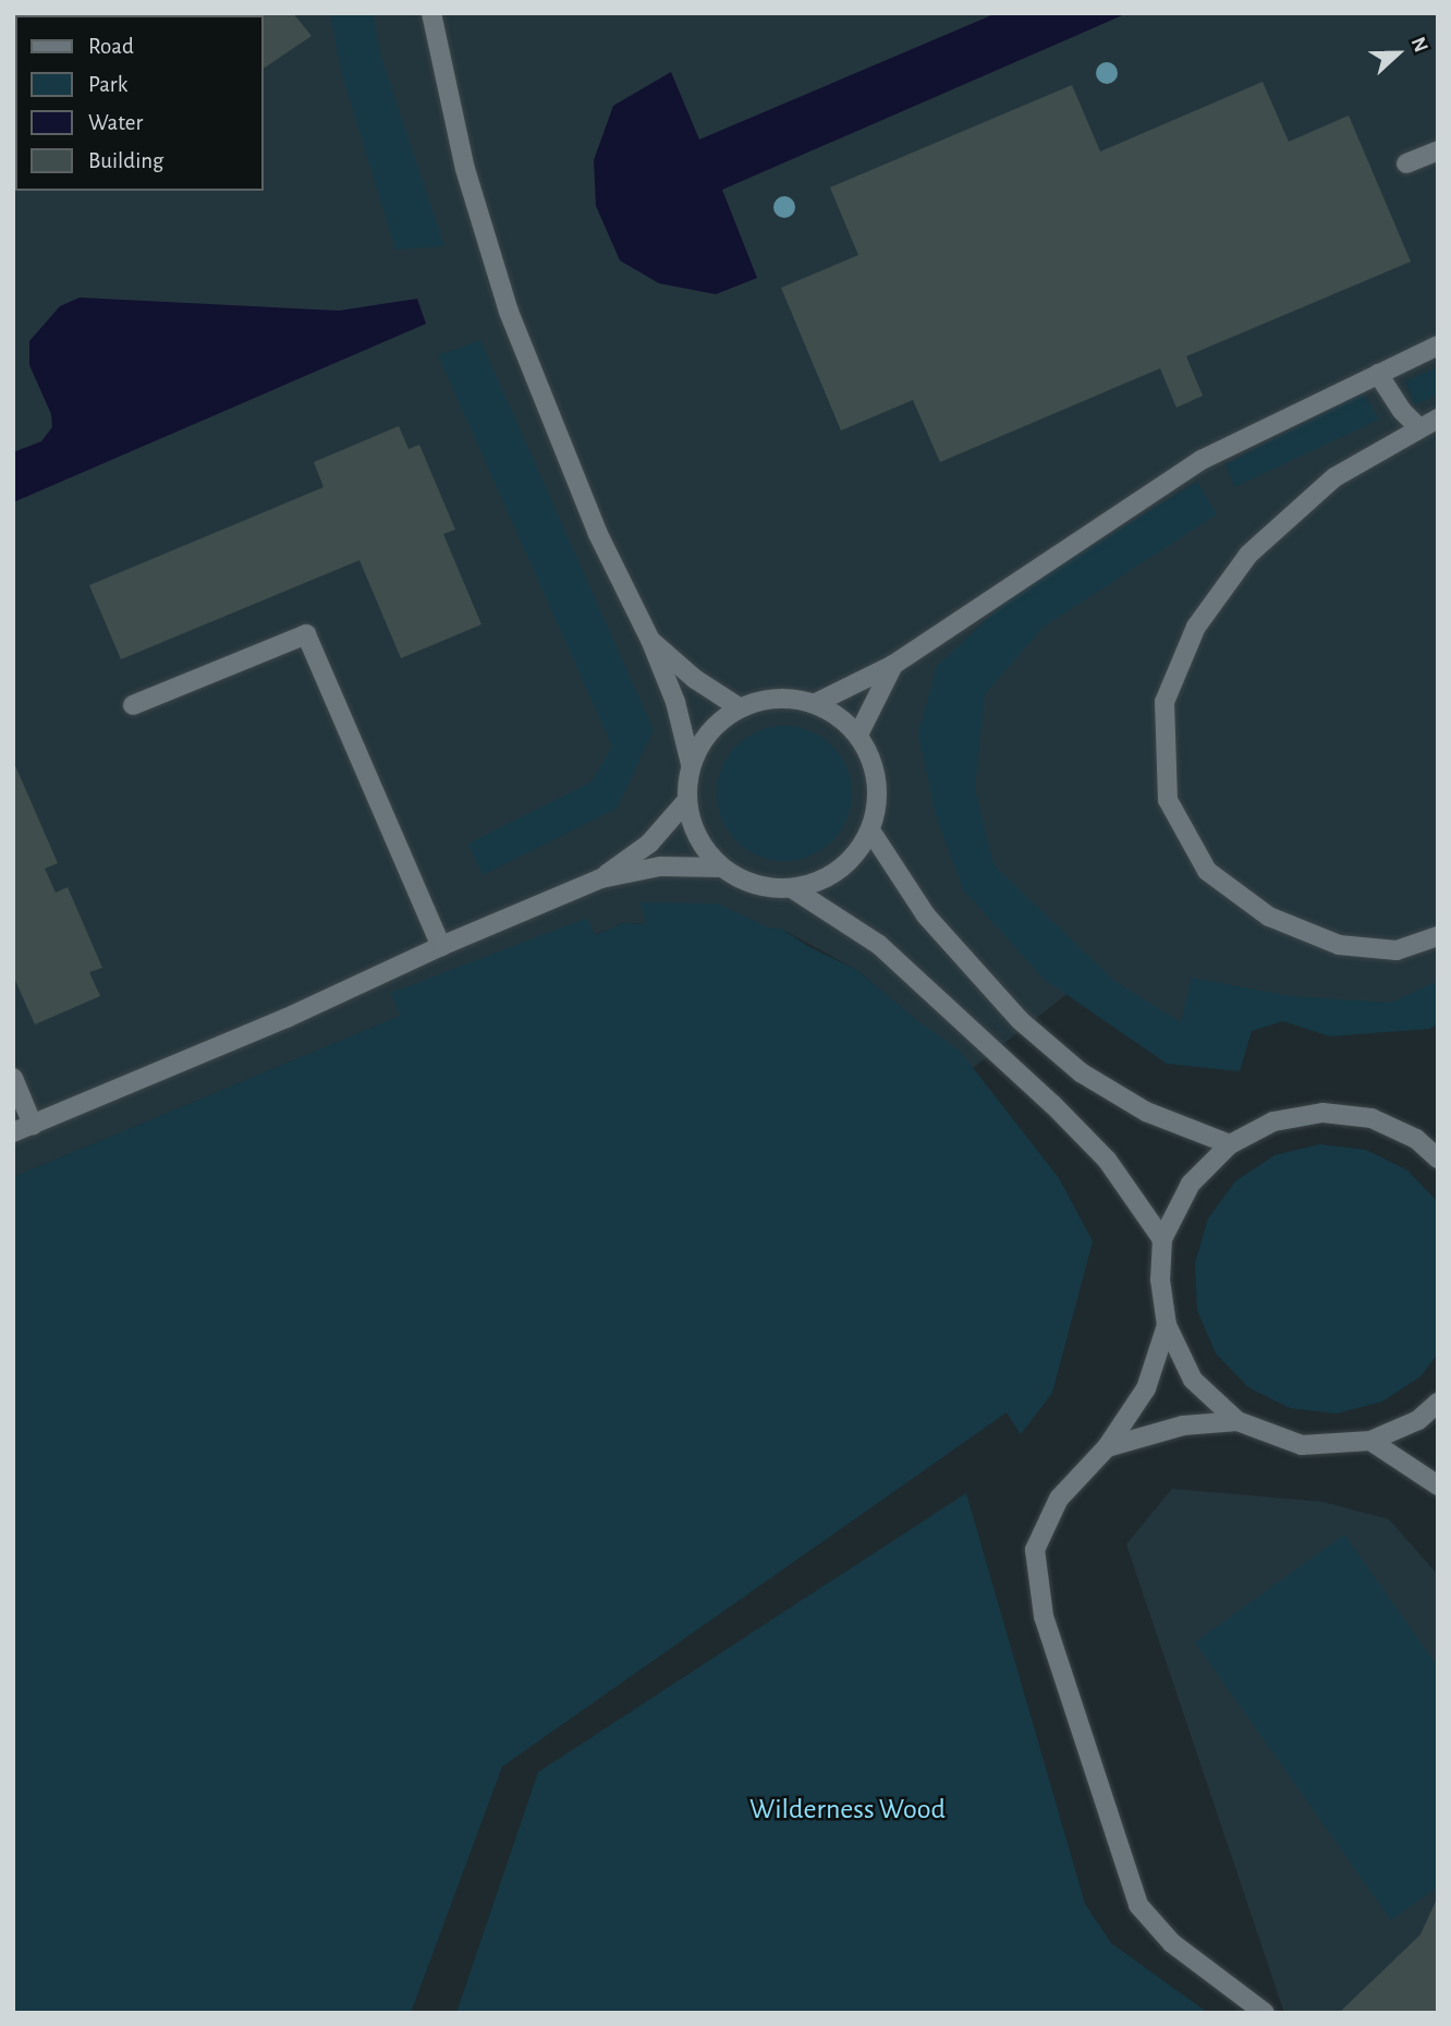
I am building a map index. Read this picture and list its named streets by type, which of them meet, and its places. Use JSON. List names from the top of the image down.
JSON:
{
  "parks": ["Wilderness Wood"],
  "legend": [
    "Road",
    "Park",
    "Water",
    "Building"
  ],
  "north": "right"
}
